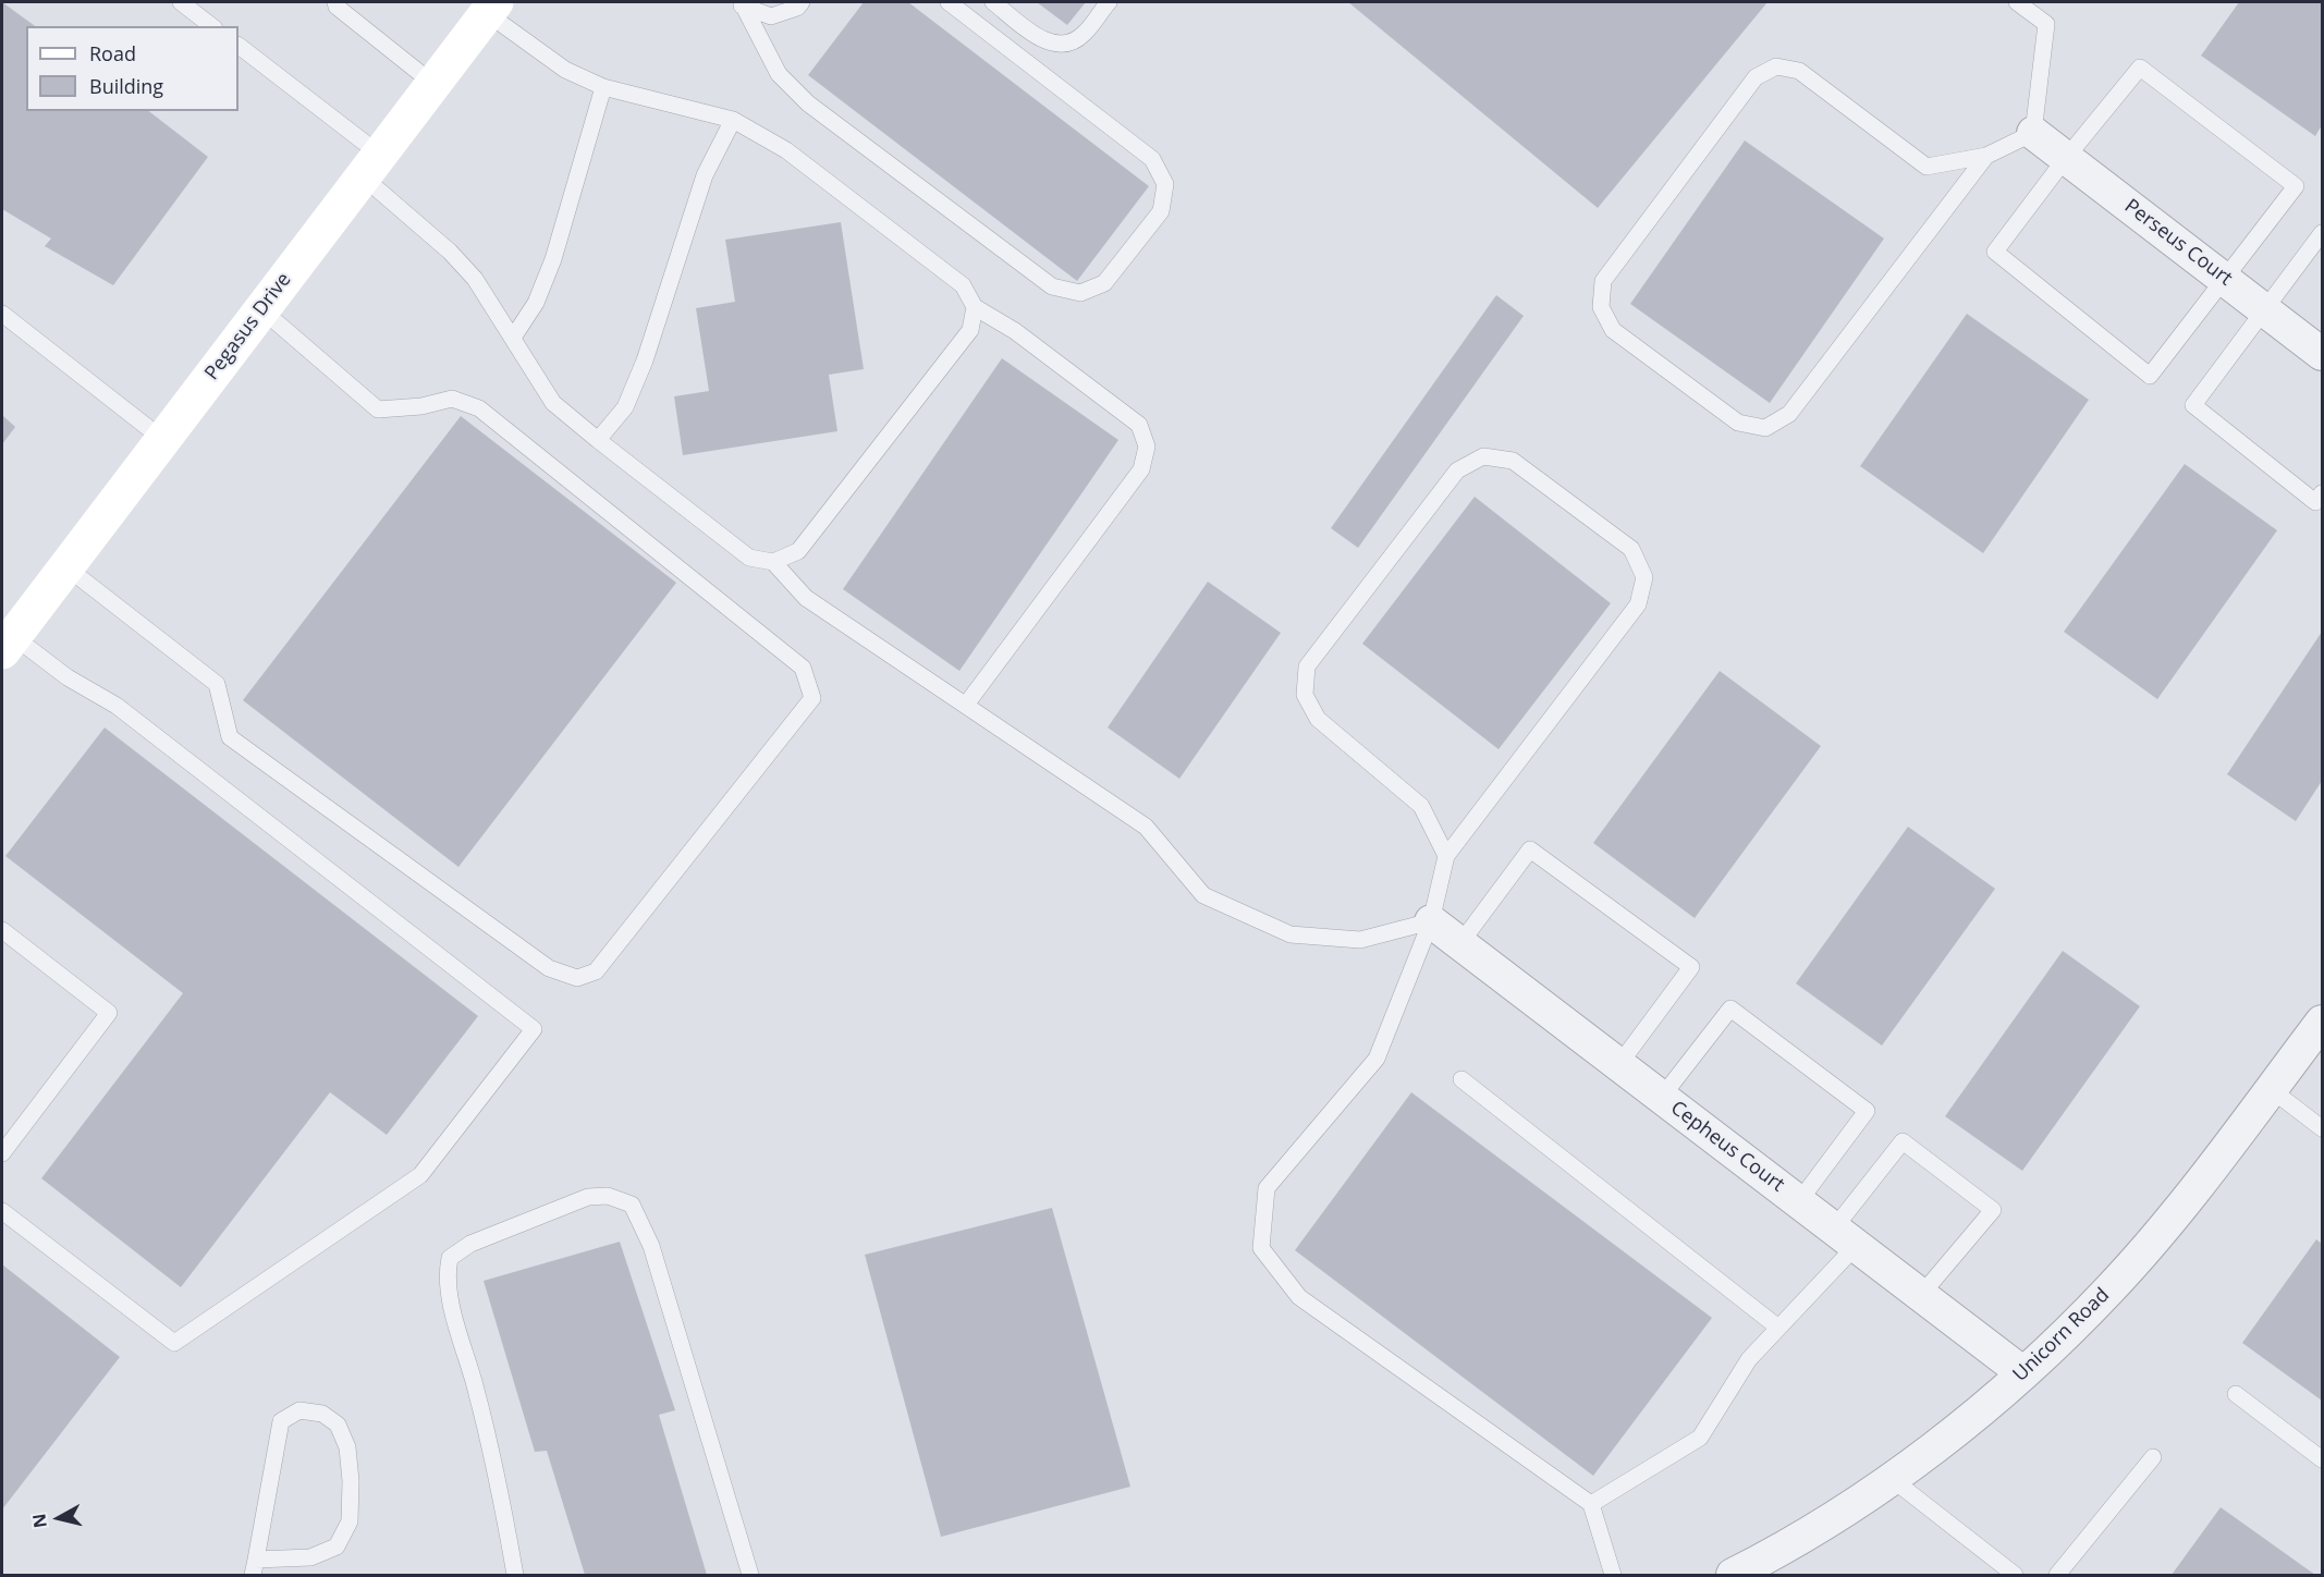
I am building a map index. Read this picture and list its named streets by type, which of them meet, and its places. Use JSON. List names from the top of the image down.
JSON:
{
  "streets": {
    "street": [
      "Perseus Court",
      "Pegasus Drive",
      "Cepheus Court",
      "Unicorn Road"
    ]
  },
  "crossings": [
    ["Cepheus Court", "Unicorn Road"]
  ],
  "legend": ["Road", "Building"],
  "north": "left"
}
